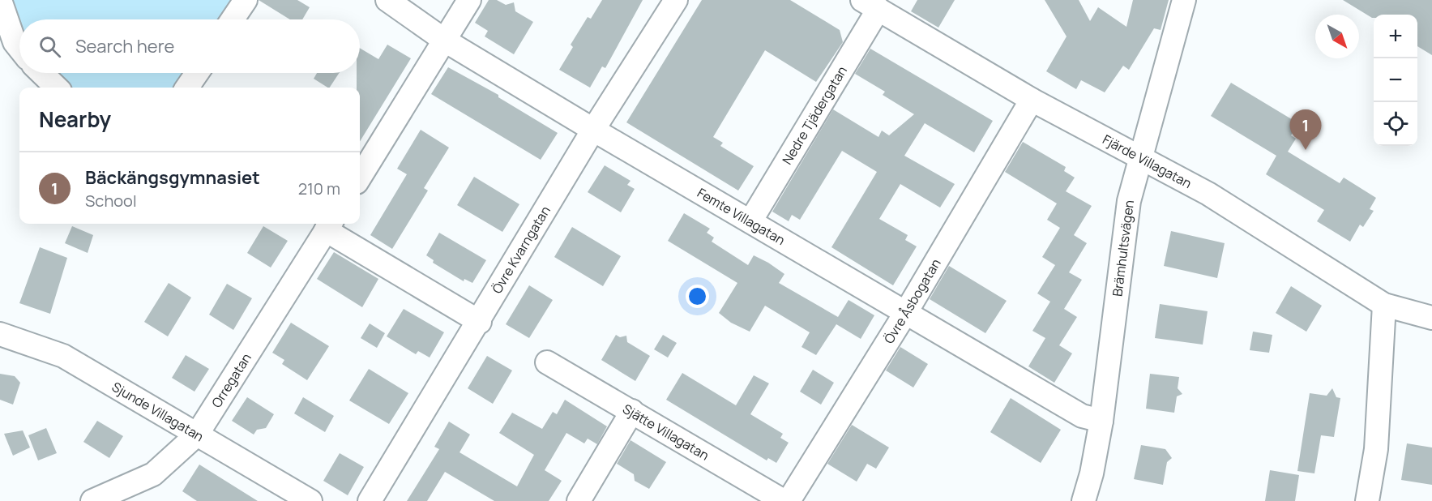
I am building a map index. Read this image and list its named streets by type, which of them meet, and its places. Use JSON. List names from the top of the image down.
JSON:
{
  "streets": {
    "street": [
      "Nedre Tjädergatan",
      "Fjärde Villagatan",
      "Femte Villagatan",
      "Brämhultsvägen",
      "Övre Kvarngatan",
      "Övre Åsbogatan",
      "Orregatan",
      "Sjunde Villagatan",
      "Sjätte Villagatan"
    ]
  },
  "crossings": [
    ["Nedre Tjädergatan", "Fjärde Villagatan"],
    ["Nedre Tjädergatan", "Femte Villagatan"],
    ["Fjärde Villagatan", "Brämhultsvägen"],
    ["Fjärde Villagatan", "Övre Åsbogatan"],
    ["Femte Villagatan", "Brämhultsvägen"],
    ["Femte Villagatan", "Övre Kvarngatan"],
    ["Femte Villagatan", "Övre Åsbogatan"],
    ["Orregatan", "Sjunde Villagatan"]
  ],
  "north": "bottom right",
  "page": {
    "map_buttons": ["+", "−"],
    "search": "Search here",
    "heading": "Nearby",
    "pins": "1",
    "list": [
      {
        "mark": "1",
        "name": "Bäckängsgymnasiet",
        "note": "School",
        "value": "210 m"
      }
    ]
  }
}
